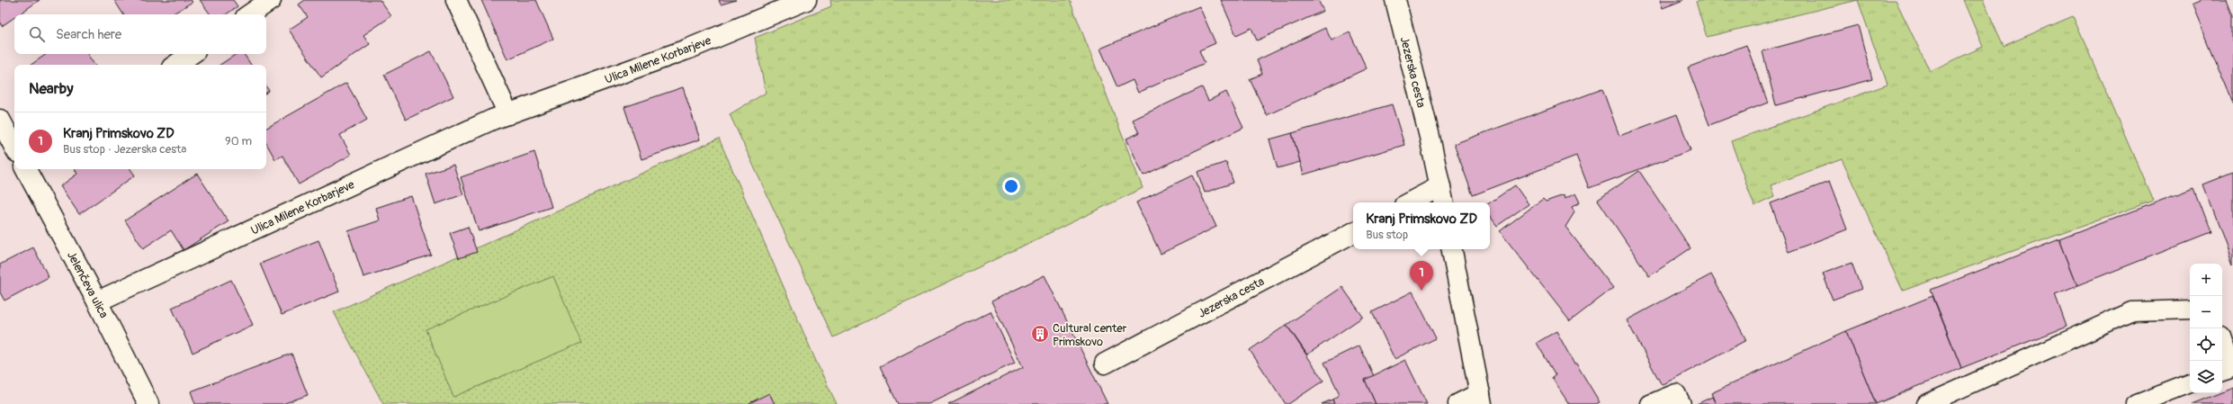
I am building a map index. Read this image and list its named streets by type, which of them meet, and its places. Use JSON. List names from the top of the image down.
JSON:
{
  "streets": {
    "street": ["Ulica Milene Korbarjeve", "Jezerska cesta", "Jelenčeva ulica"]
  },
  "crossings": [
    ["Ulica Milene Korbarjeve", "Jelenčeva ulica"]
  ],
  "places": {
    "building": ["Cultural center Primskovo"]
  },
  "page": {
    "search": "Search here",
    "heading": "Nearby",
    "list": [
      {
        "mark": "1",
        "name": "Kranj Primskovo ZD",
        "note": "Bus stop · Jezerska cesta",
        "value": "90 m"
      }
    ],
    "popup": ["Kranj Primskovo ZD", "Bus stop"],
    "pins": "1",
    "map_buttons": ["+", "−"]
  }
}
